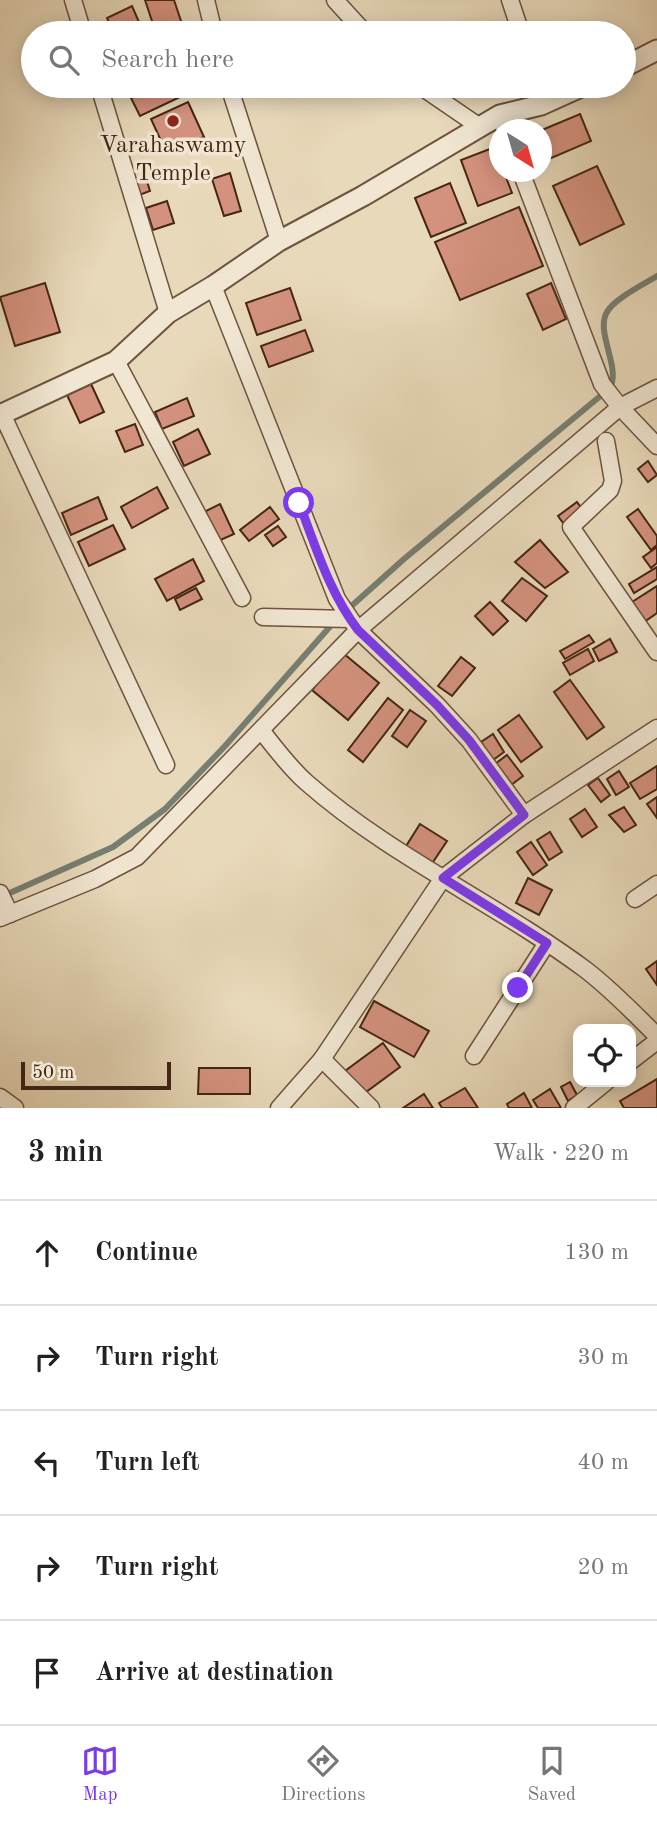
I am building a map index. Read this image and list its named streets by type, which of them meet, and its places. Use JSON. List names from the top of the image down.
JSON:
{
  "places": ["Varahaswamy Temple"],
  "scale_bar": "50 m",
  "north": "bottom right",
  "page": {
    "search": "Search here",
    "scale": "50 m",
    "heading": ["3 min", "Walk · 220 m"],
    "list": [
      ["Continue", "130 m"],
      ["Turn right", "30 m"],
      ["Turn left", "40 m"],
      ["Turn right", "20 m"],
      "Arrive at destination"
    ],
    "nav": ["Map", "Directions", "Saved"]
  }
}
